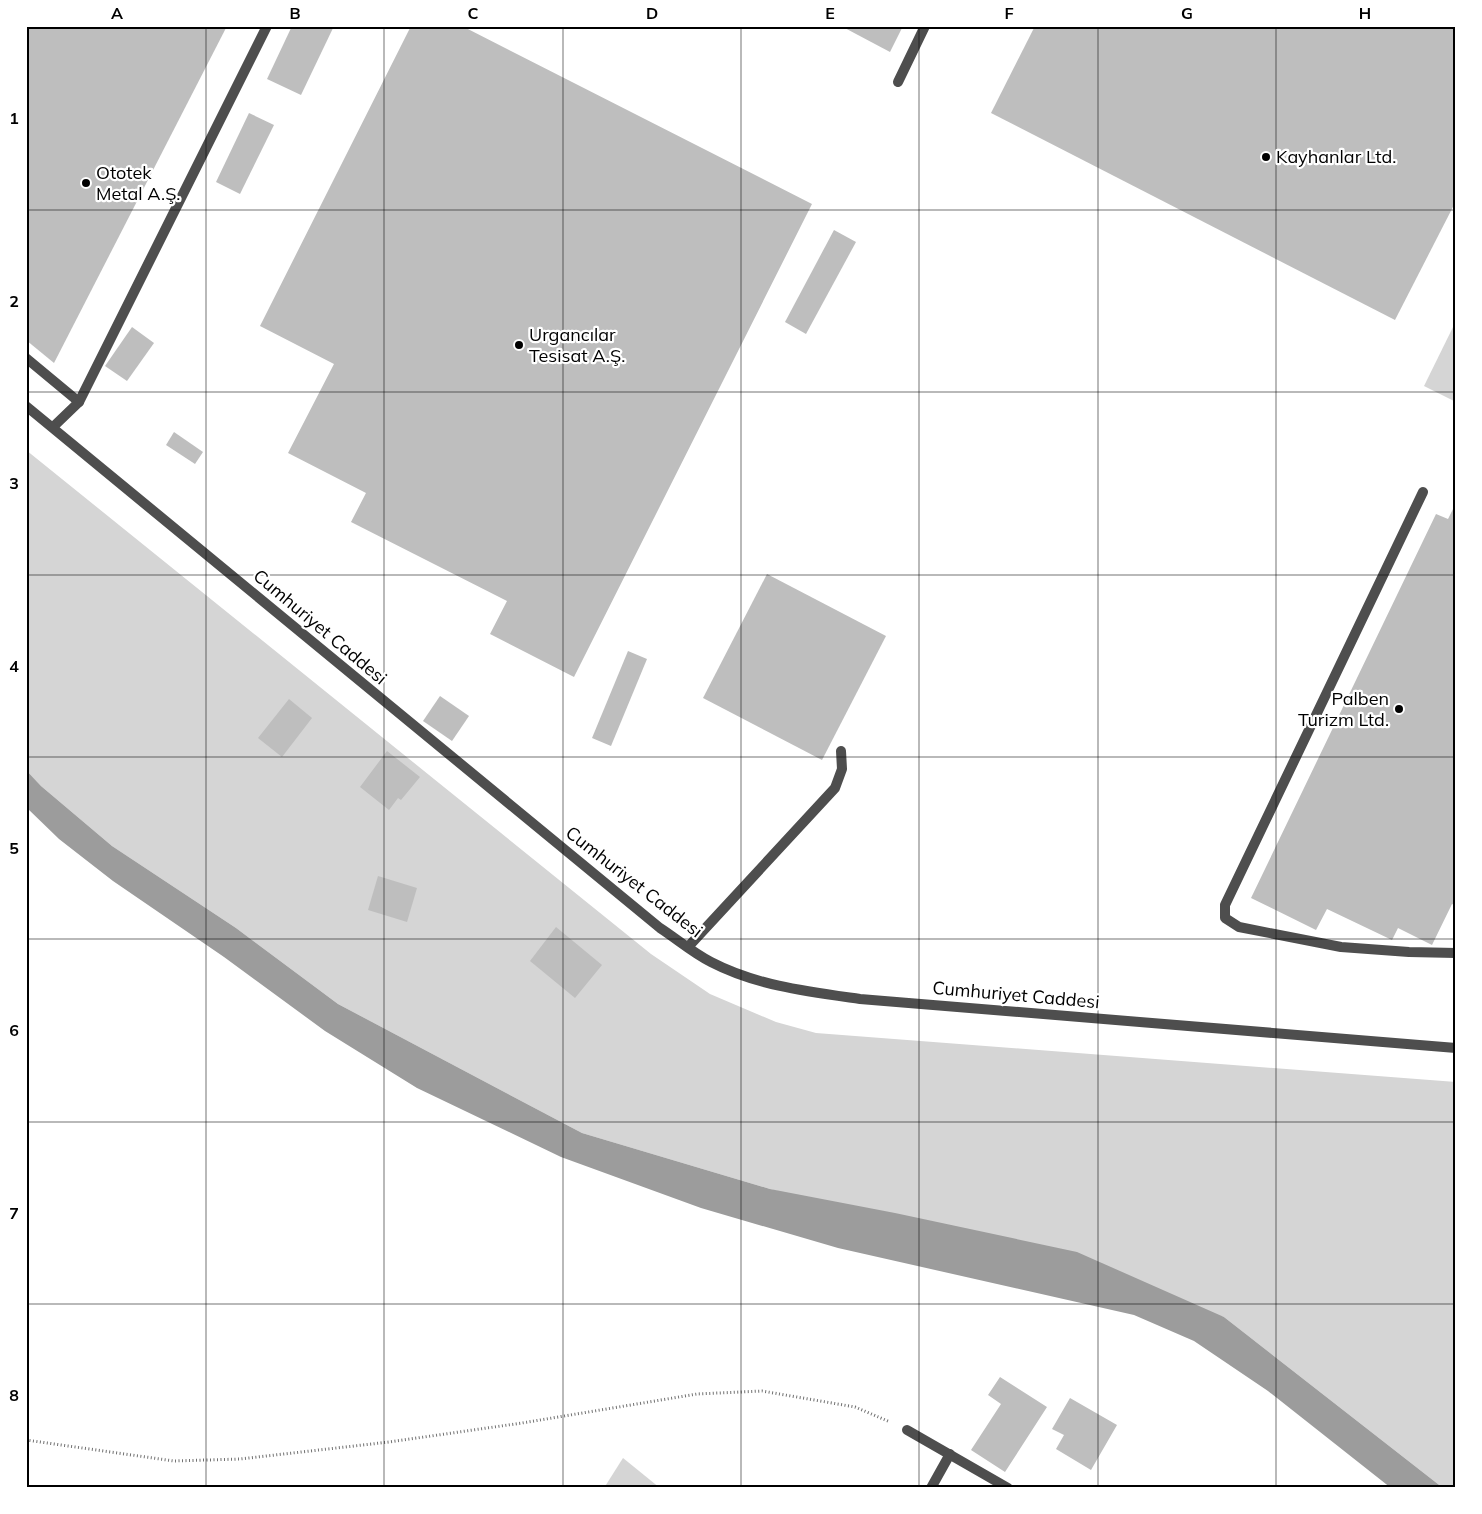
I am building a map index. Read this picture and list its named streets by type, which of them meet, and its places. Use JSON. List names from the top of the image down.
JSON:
{
  "streets": {
    "street": ["Cumhuriyet Caddesi"]
  },
  "places": [
    "Kayhanlar Ltd.",
    "Ototek Metal A.Ş.",
    "Urgancılar Tesisat A.Ş.",
    "Palben Turizm Ltd."
  ],
  "grid": {
    "columns": [
      "A",
      "B",
      "C",
      "D",
      "E",
      "F",
      "G",
      "H"
    ],
    "rows": [
      "1",
      "2",
      "3",
      "4",
      "5",
      "6",
      "7",
      "8"
    ]
  }
}
